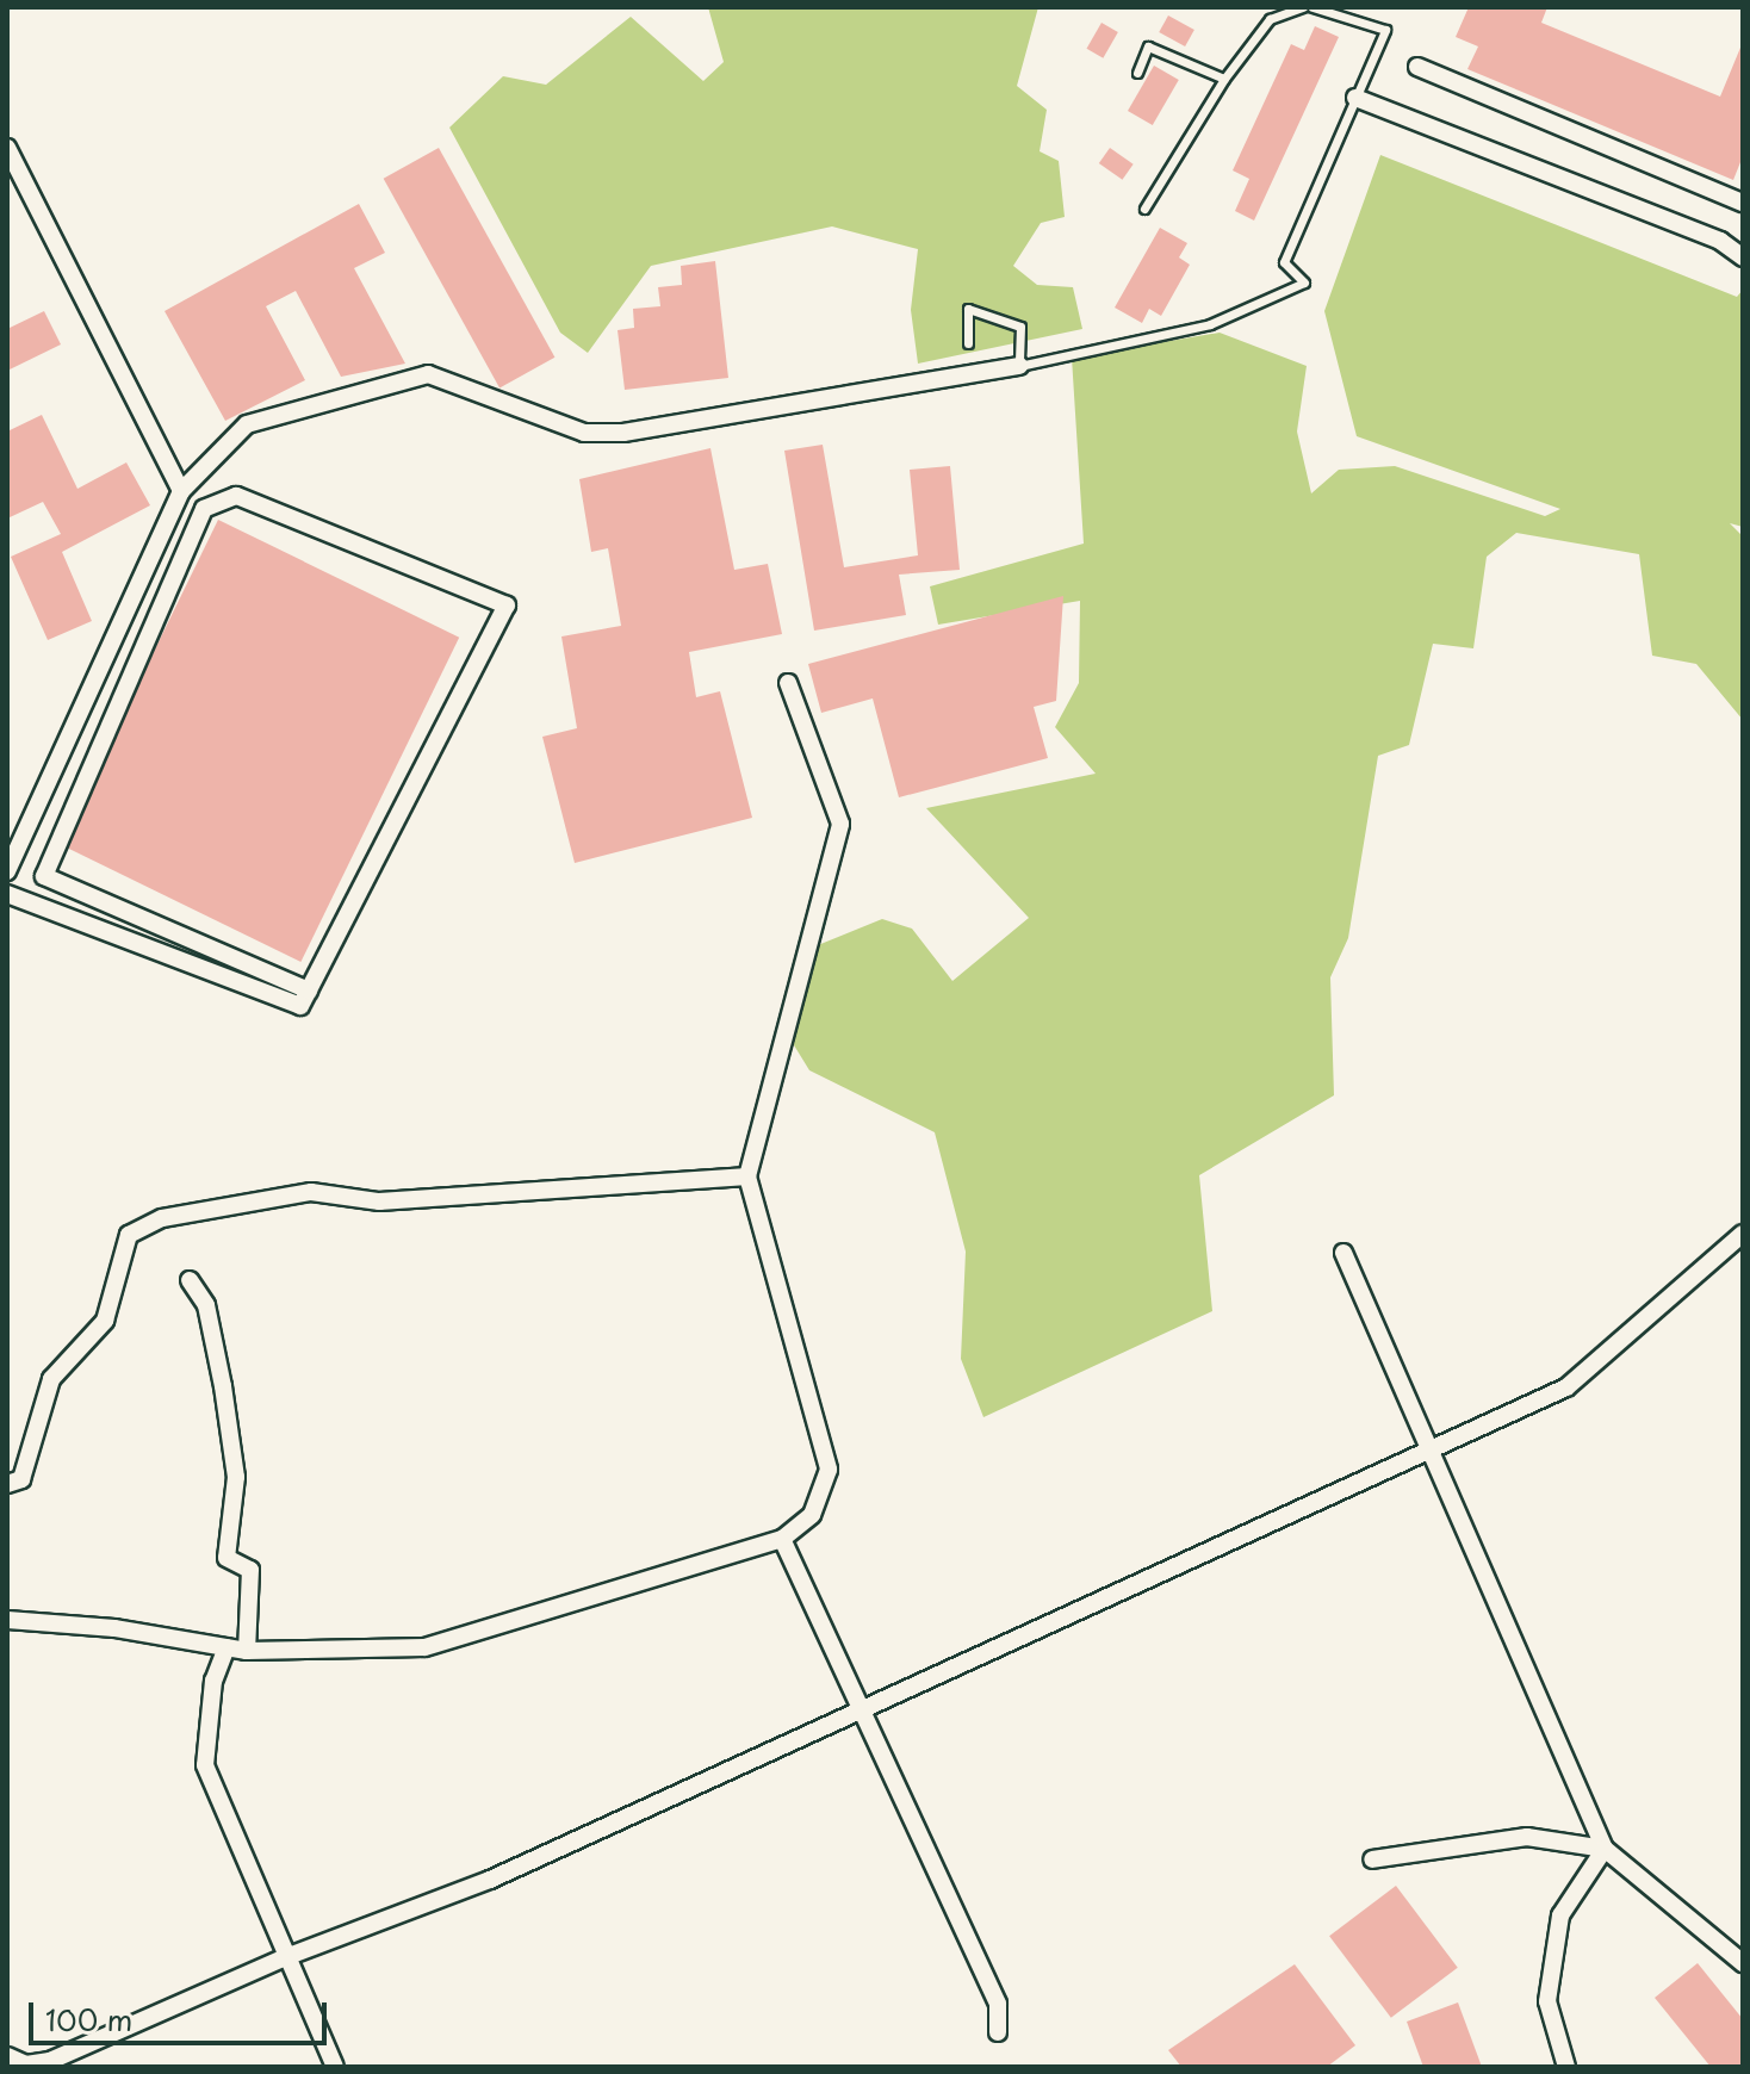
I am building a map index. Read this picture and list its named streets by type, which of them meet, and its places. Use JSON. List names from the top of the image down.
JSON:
{
  "scale_bar": "100 m"
}
